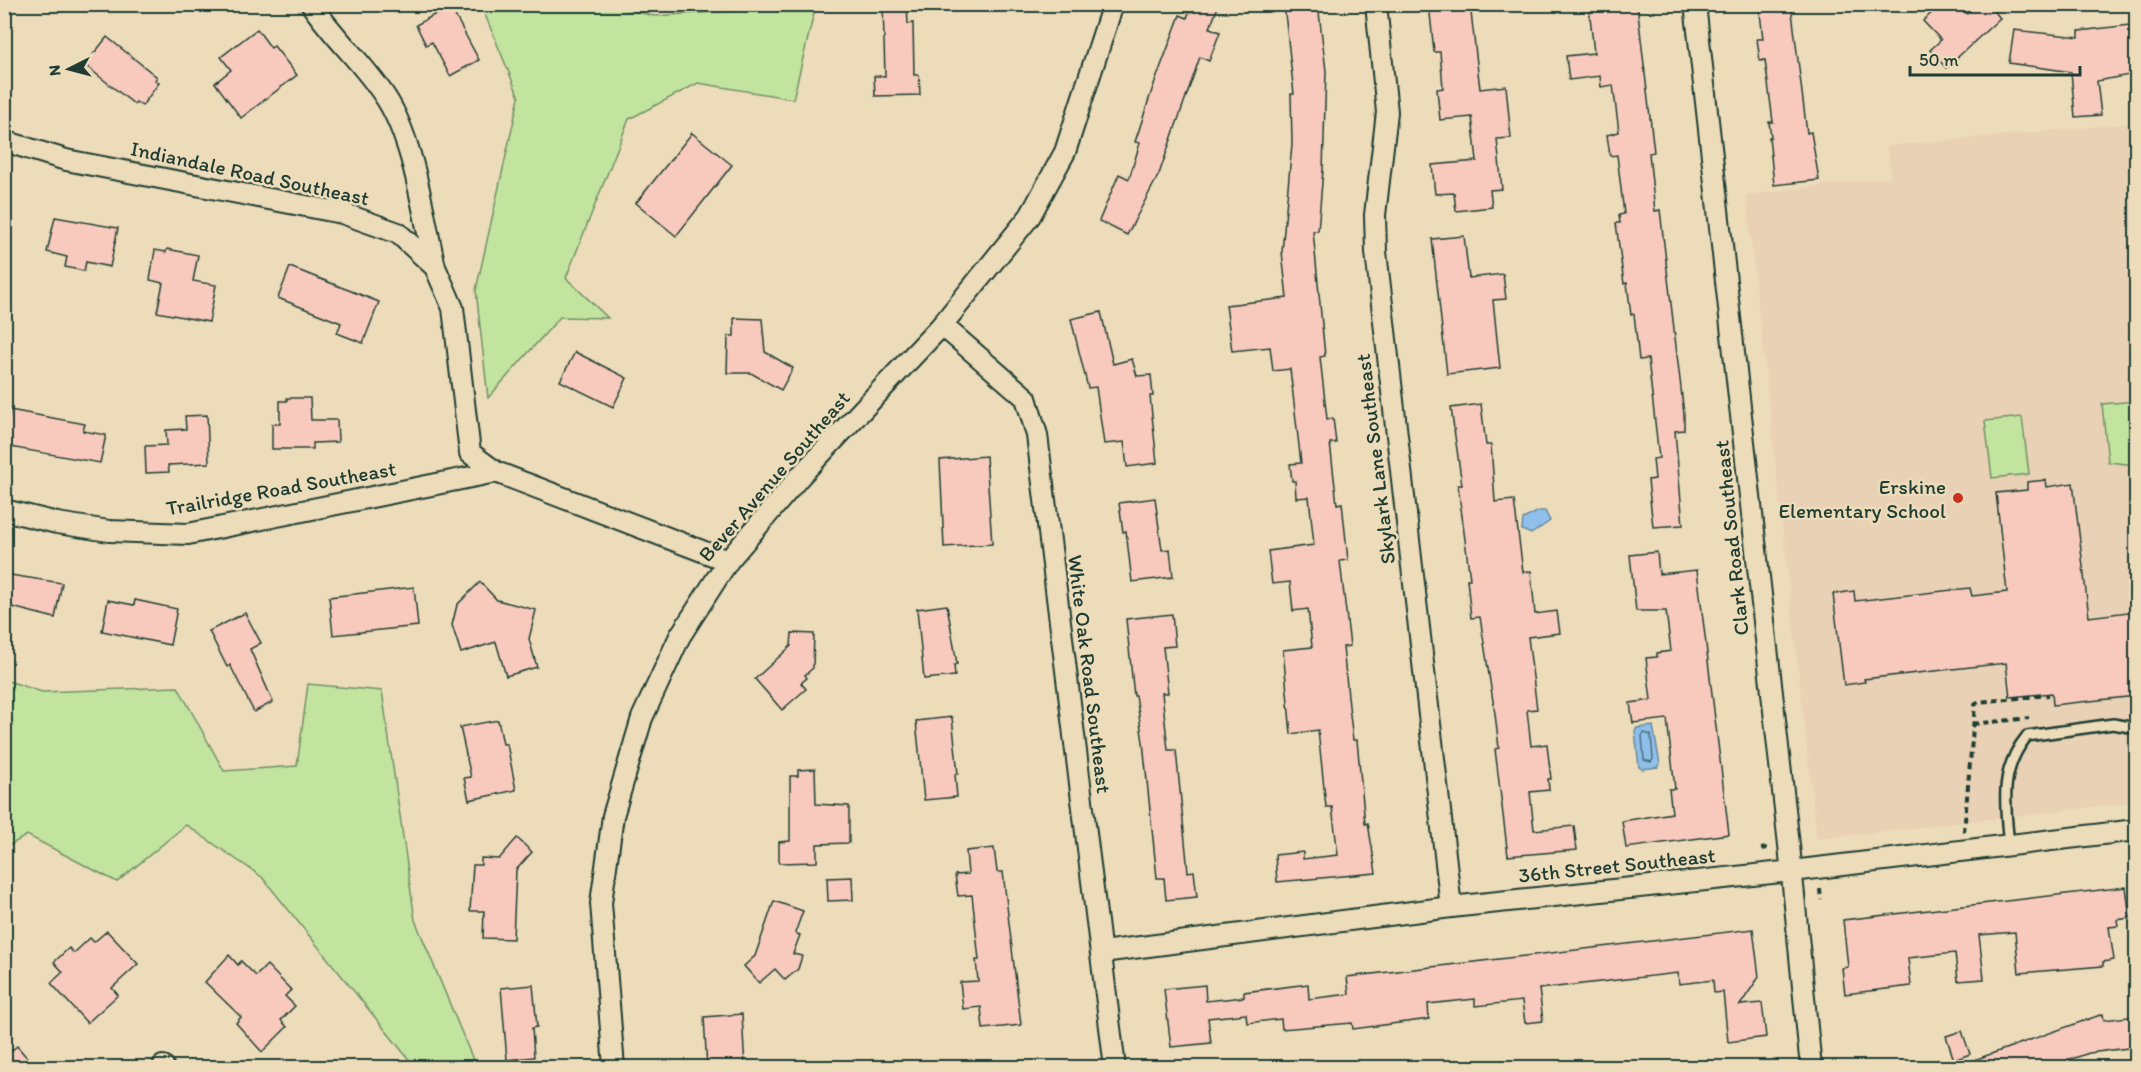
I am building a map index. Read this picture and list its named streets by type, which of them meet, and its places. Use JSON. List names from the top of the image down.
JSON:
{
  "streets": {
    "street": [
      "Indiandale Road Southeast",
      "Skylark Lane Southeast",
      "Bever Avenue Southeast",
      "Trailridge Road Southeast",
      "Clark Road Southeast",
      "White Oak Road Southeast",
      "36th Street Southeast"
    ]
  },
  "crossings": [
    ["Indiandale Road Southeast", "Bever Avenue Southeast"],
    ["Indiandale Road Southeast", "Trailridge Road Southeast"],
    ["Skylark Lane Southeast", "36th Street Southeast"],
    ["Bever Avenue Southeast", "White Oak Road Southeast"],
    ["Clark Road Southeast", "36th Street Southeast"],
    ["White Oak Road Southeast", "36th Street Southeast"]
  ],
  "places": ["Erskine Elementary School"],
  "scale_bar": "50 m",
  "north": "left"
}
